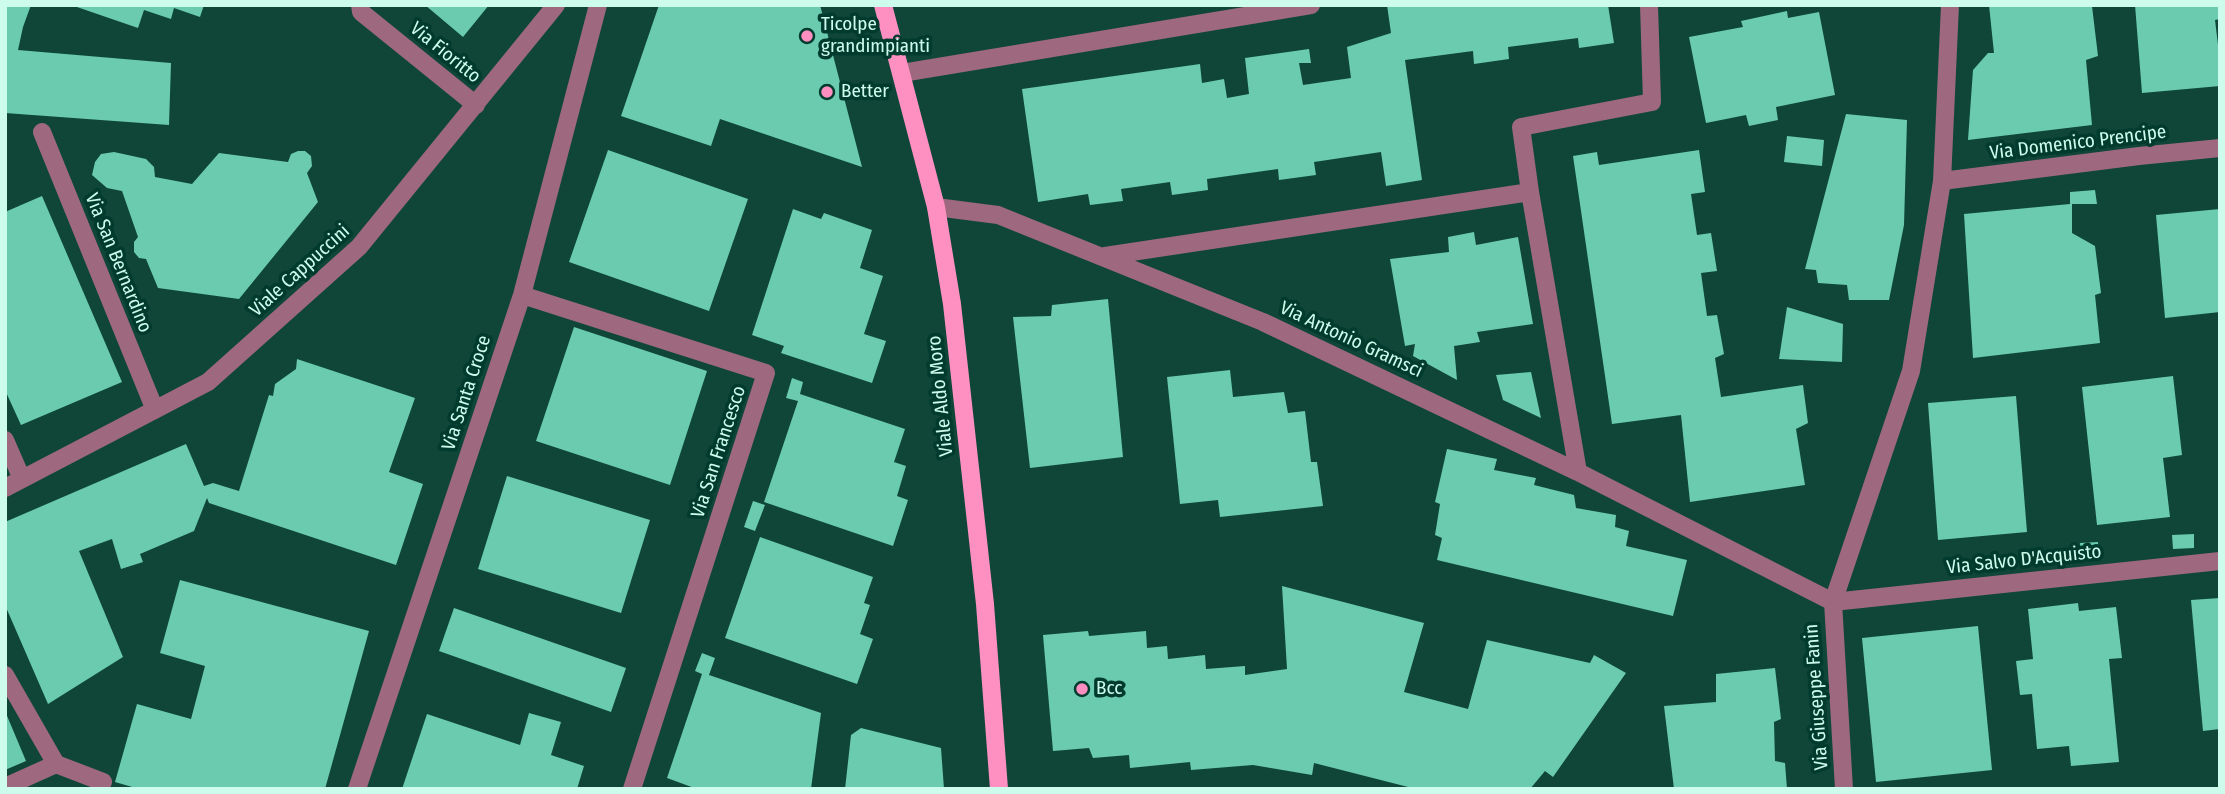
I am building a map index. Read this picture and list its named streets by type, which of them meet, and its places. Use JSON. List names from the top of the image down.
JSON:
{
  "streets": {
    "main road": ["Viale Aldo Moro"],
    "street": [
      "Via Fioritto",
      "Via Domenico Prencipe",
      "Via San Bernardino",
      "Viale Cappuccini",
      "Via Antonio Gramsci",
      "Via Santa Croce",
      "Via San Francesco",
      "Via Salvo D'Acquisto",
      "Via Giuseppe Fanin"
    ]
  },
  "crossings": [
    ["Via Fioritto", "Viale Cappuccini"],
    ["Via San Bernardino", "Viale Cappuccini"],
    ["Via Antonio Gramsci", "Viale Aldo Moro"],
    ["Via Antonio Gramsci", "Via Salvo D'Acquisto"],
    ["Via Antonio Gramsci", "Via Giuseppe Fanin"],
    ["Via Santa Croce", "Via San Francesco"],
    ["Via Salvo D'Acquisto", "Via Giuseppe Fanin"]
  ],
  "places": ["Ticolpe grandimpianti", "Better", "Bcc"]
}
